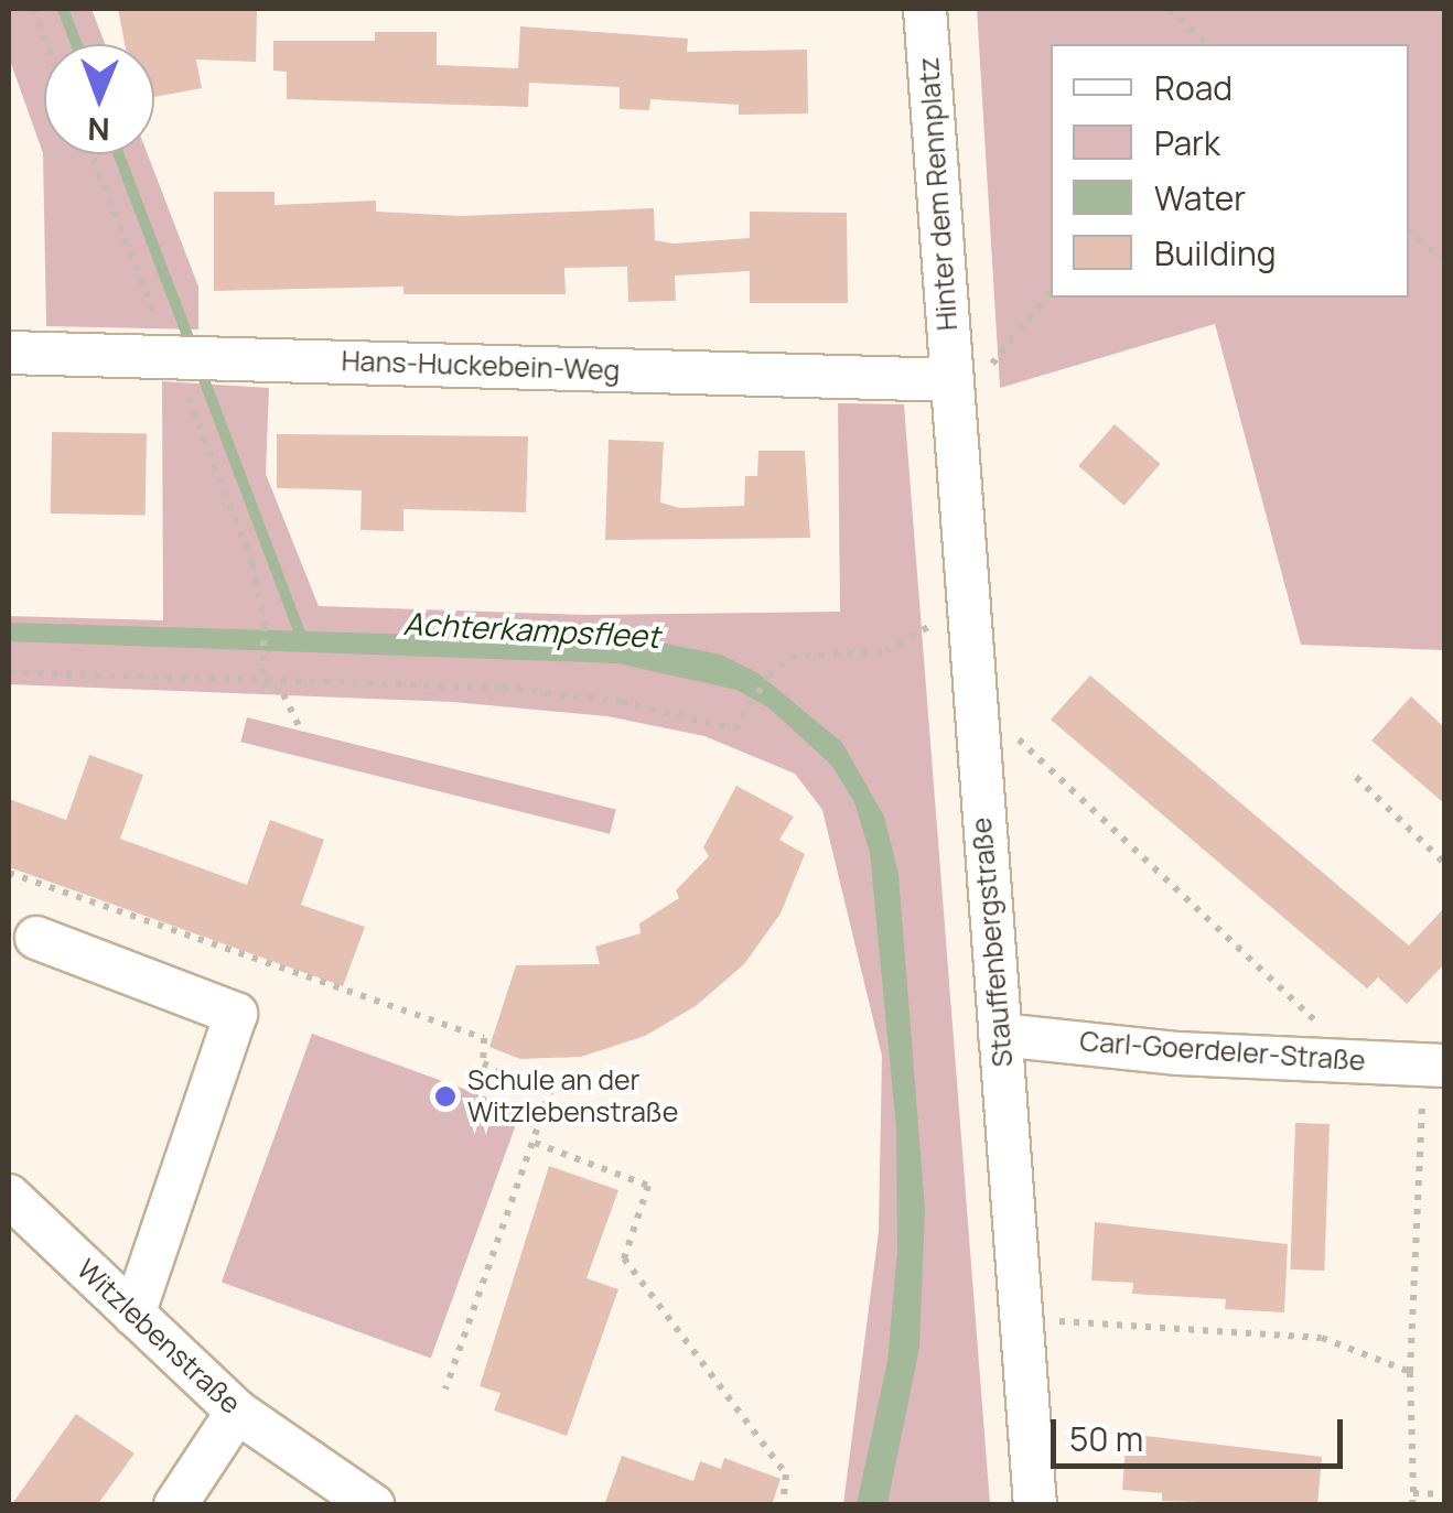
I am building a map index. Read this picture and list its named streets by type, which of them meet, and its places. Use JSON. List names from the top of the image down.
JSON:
{
  "streets": {
    "street": [
      "Hinter dem Rennplatz",
      "Hans-Huckebein-Weg",
      "Stauffenbergstraße",
      "Carl-Goerdeler-Straße",
      "Witzlebenstraße"
    ]
  },
  "crossings": [
    ["Hinter dem Rennplatz", "Hans-Huckebein-Weg"],
    ["Hinter dem Rennplatz", "Stauffenbergstraße"],
    ["Hans-Huckebein-Weg", "Stauffenbergstraße"],
    ["Stauffenbergstraße", "Carl-Goerdeler-Straße"]
  ],
  "water": ["Achterkampsfleet"],
  "places": ["Schule an der Witzlebenstraße"],
  "legend": [
    "Road",
    "Park",
    "Water",
    "Building"
  ],
  "scale_bar": "50 m",
  "north": "bottom"
}
